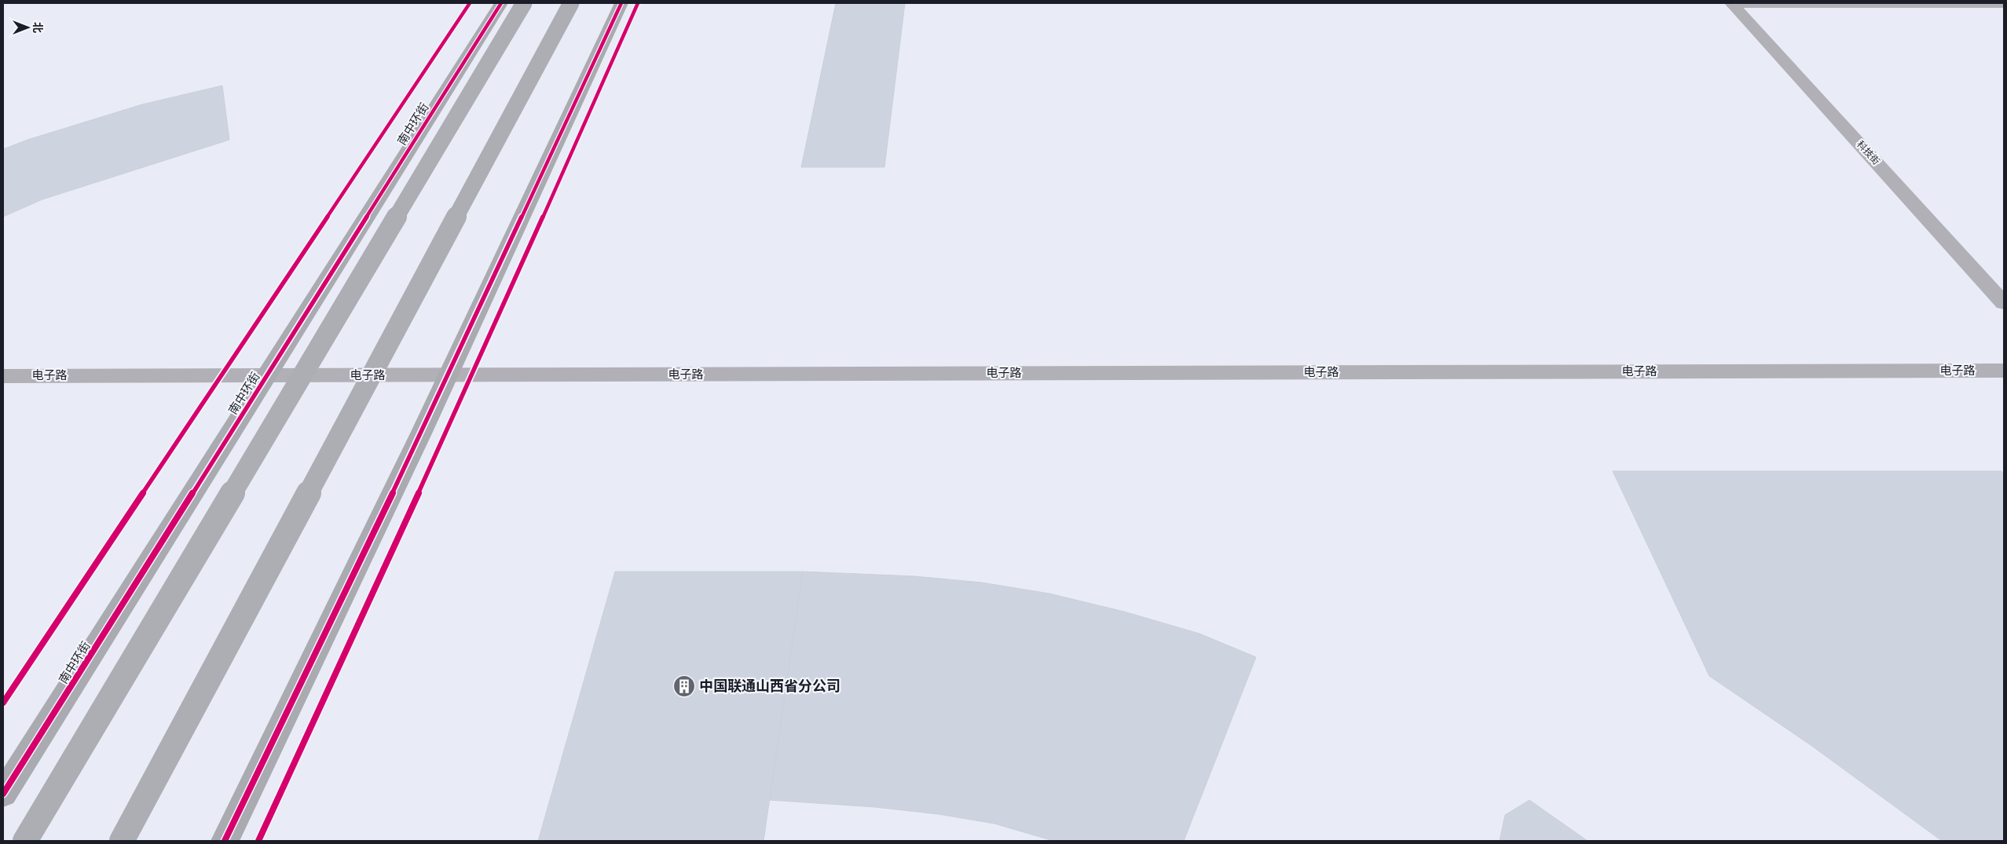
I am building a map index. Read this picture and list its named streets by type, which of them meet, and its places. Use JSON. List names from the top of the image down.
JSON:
{
  "streets": {
    "main road": ["南中环街"],
    "street": ["科技街", "电子路"]
  },
  "crossings": [
    ["南中环街", "电子路"]
  ],
  "places": {
    "building": ["中国联通山西省分公司"]
  },
  "north": "right"
}
